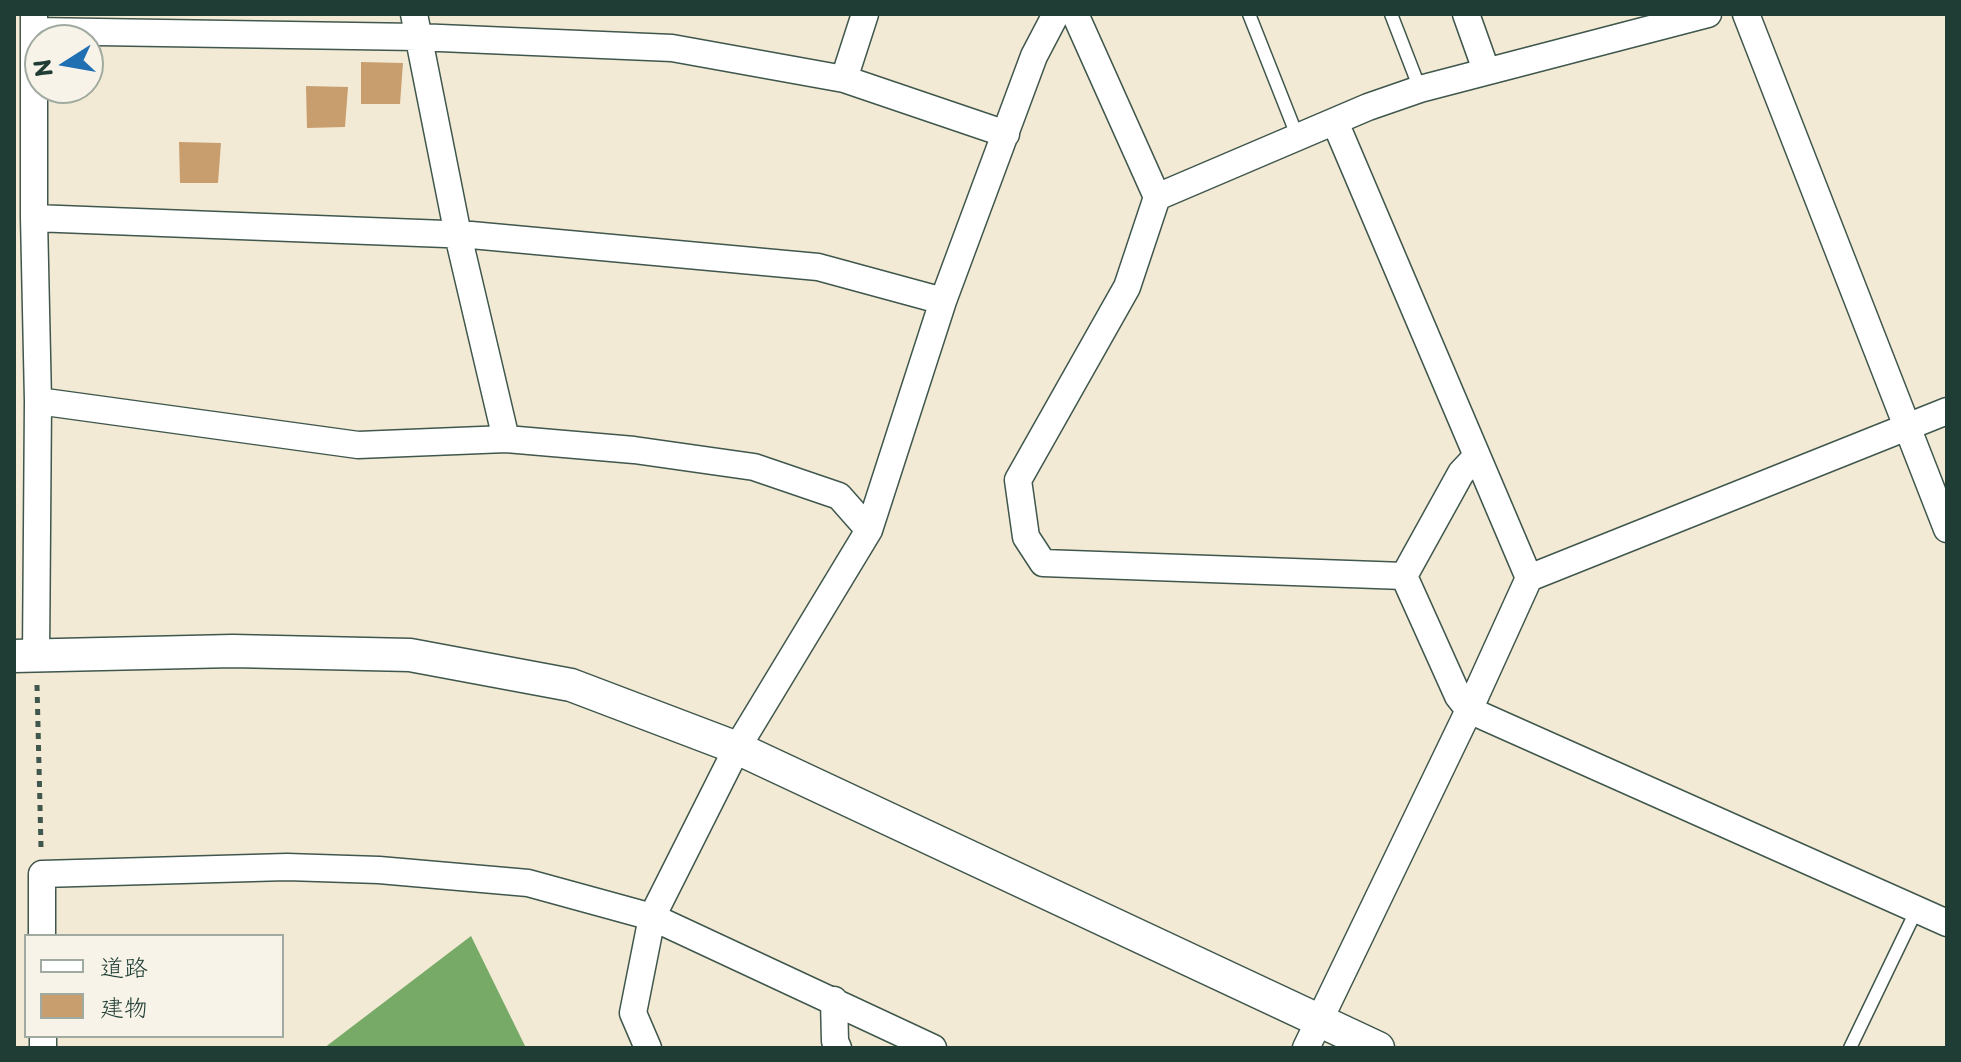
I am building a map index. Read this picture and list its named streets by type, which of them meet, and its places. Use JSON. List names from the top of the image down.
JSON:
{
  "legend": ["道路", "建物"],
  "north": "left"
}
